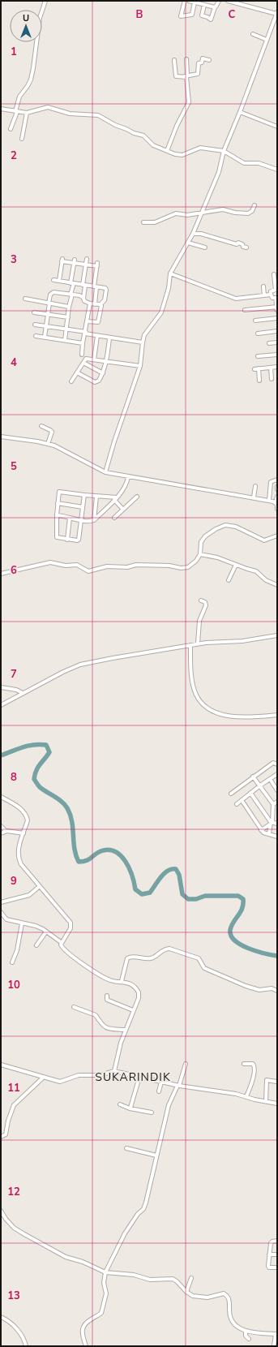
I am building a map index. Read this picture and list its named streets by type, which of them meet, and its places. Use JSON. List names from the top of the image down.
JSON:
{
  "districts": ["SUKARINDIK"],
  "north": "top",
  "grid": {
    "columns": ["B", "C"],
    "rows": [
      "1",
      "2",
      "3",
      "4",
      "5",
      "6",
      "7",
      "8",
      "9",
      "10",
      "11",
      "12",
      "13"
    ]
  }
}
